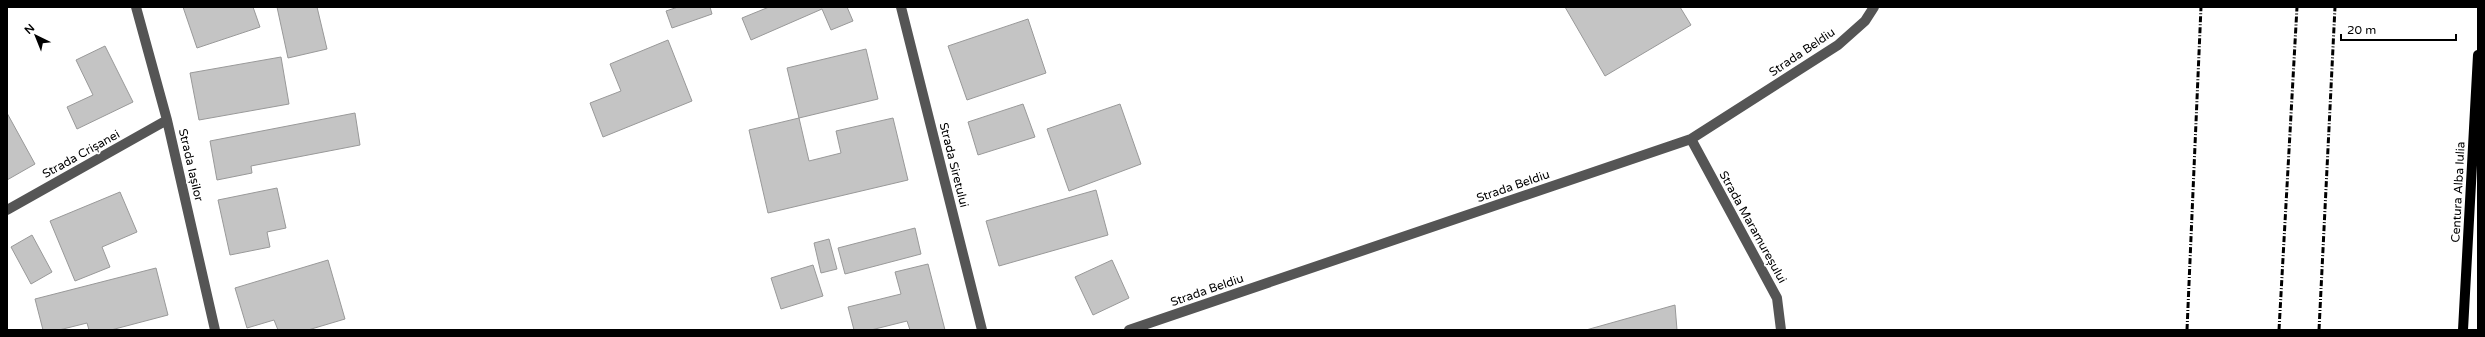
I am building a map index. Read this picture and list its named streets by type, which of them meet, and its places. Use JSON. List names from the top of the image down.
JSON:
{
  "streets": {
    "main road": ["Centura Alba Iulia"],
    "street": [
      "Strada Beldiu",
      "Strada Crișanei",
      "Strada Iașilor",
      "Strada Siretului",
      "Strada Maramureșului"
    ]
  },
  "crossings": [
    ["Strada Beldiu", "Strada Maramureșului"],
    ["Strada Crișanei", "Strada Iașilor"]
  ],
  "scale_bar": "20 m",
  "north": "top left"
}
